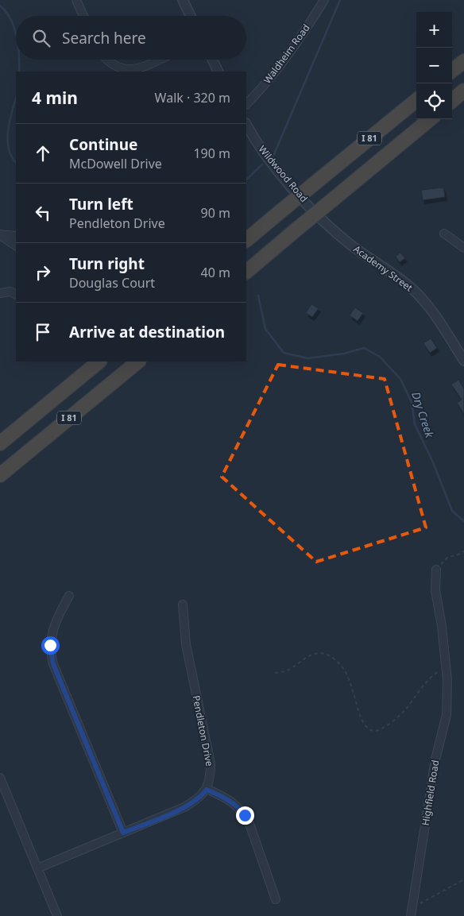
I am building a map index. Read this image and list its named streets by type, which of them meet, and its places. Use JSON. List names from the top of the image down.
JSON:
{
  "streets": {
    "highway": ["I 81"],
    "street": [
      "Waldheim Road",
      "Wildwood Road",
      "Academy Street",
      "Pendleton Drive",
      "Highfield Road"
    ]
  },
  "crossings": [
    ["Wildwood Road", "Academy Street"]
  ],
  "water": ["Dry Creek"],
  "page": {
    "map_buttons": ["+", "−"],
    "search": "Search here",
    "heading": ["4 min", "Walk · 320 m"],
    "list": [
      ["Continue", "McDowell Drive", "190 m"],
      ["Turn left", "Pendleton Drive", "90 m"],
      ["Turn right", "Douglas Court", "40 m"],
      "Arrive at destination"
    ]
  }
}
